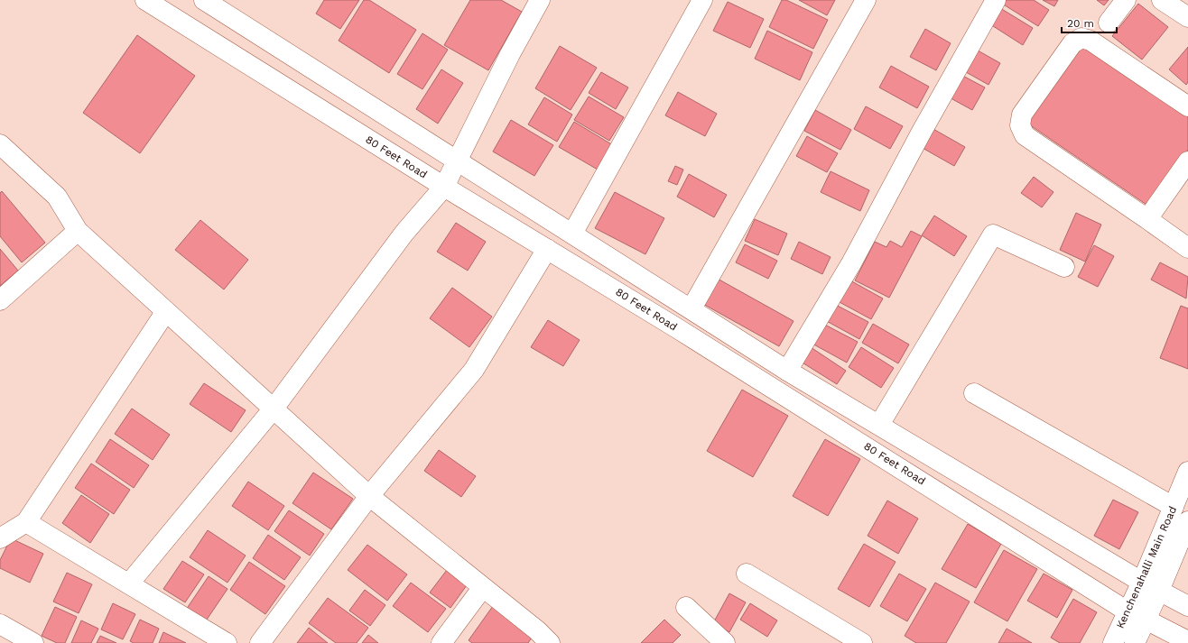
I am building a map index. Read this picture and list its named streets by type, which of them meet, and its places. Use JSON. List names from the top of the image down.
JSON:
{
  "streets": {
    "street": ["80 Feet Road", "Kenchenahalli Main Road"]
  },
  "crossings": [
    ["80 Feet Road", "Kenchenahalli Main Road"]
  ],
  "scale_bar": "20 m"
}
